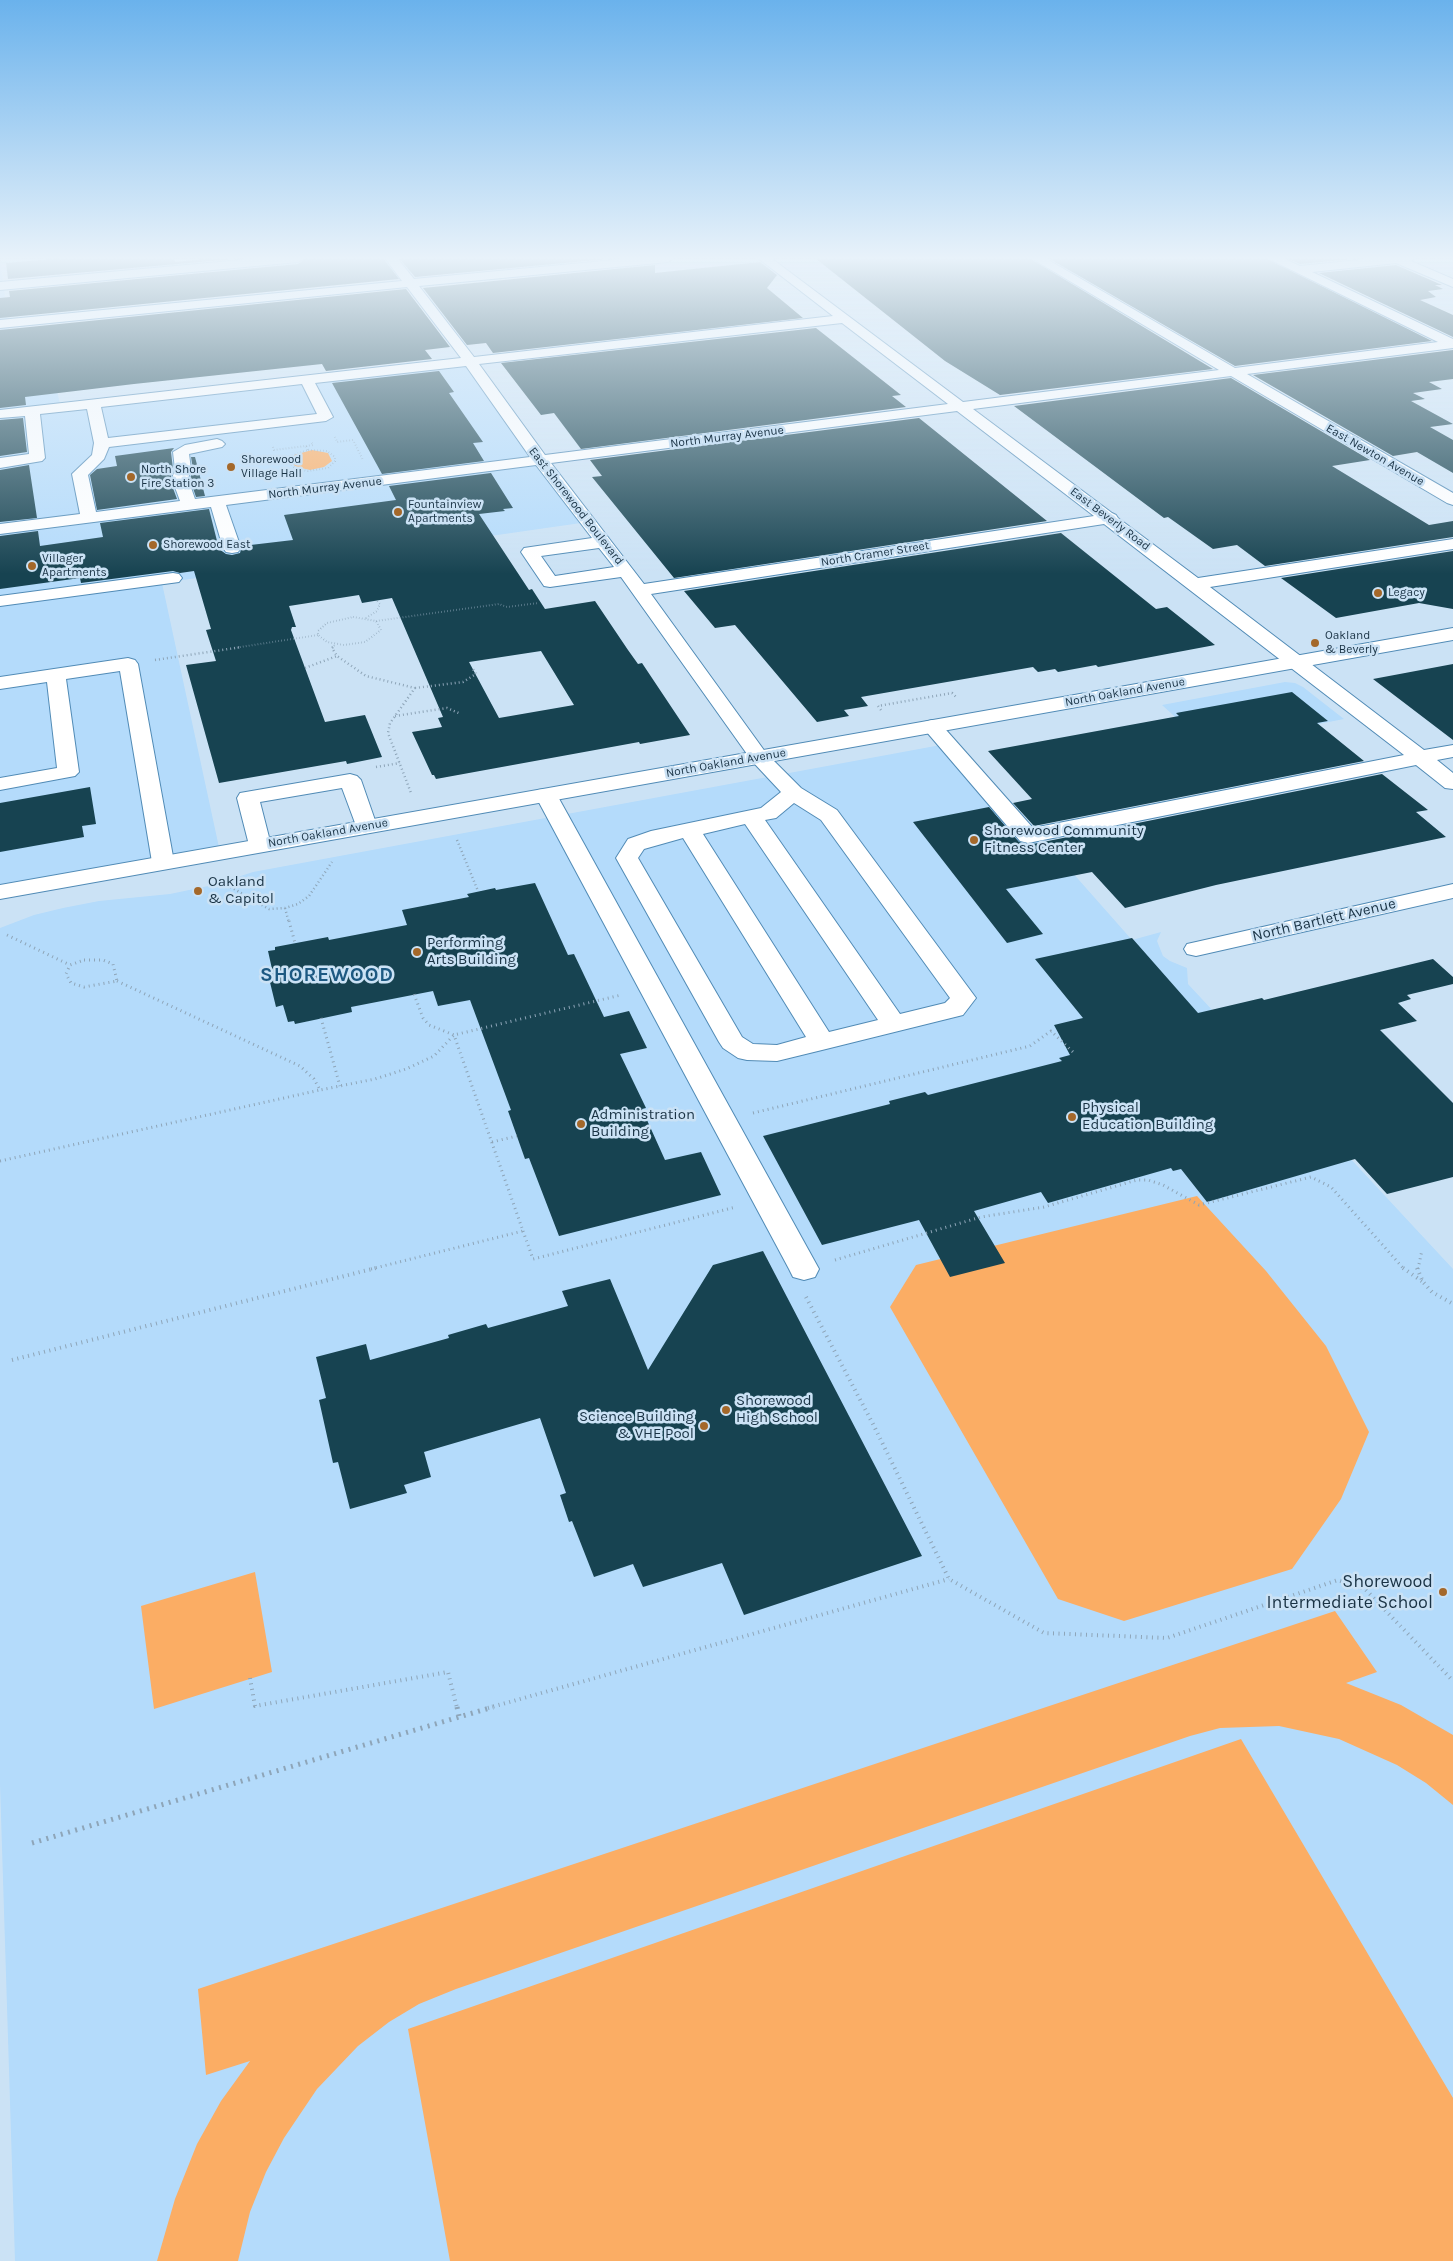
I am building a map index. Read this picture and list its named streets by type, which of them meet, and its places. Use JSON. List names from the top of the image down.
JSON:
{
  "streets": {
    "street": [
      "North Murray Avenue",
      "East Newton Avenue",
      "East Shorewood Boulevard",
      "East Beverly Road",
      "North Cramer Street",
      "North Oakland Avenue",
      "North Bartlett Avenue"
    ]
  },
  "crossings": [
    ["North Murray Avenue", "East Newton Avenue"],
    ["North Murray Avenue", "East Shorewood Boulevard"],
    ["North Murray Avenue", "East Beverly Road"],
    ["East Shorewood Boulevard", "North Cramer Street"],
    ["East Shorewood Boulevard", "North Oakland Avenue"],
    ["East Beverly Road", "North Cramer Street"],
    ["East Beverly Road", "North Oakland Avenue"]
  ],
  "districts": ["SHOREWOOD"],
  "places": [
    "Shorewood Village Hall",
    "North Shore Fire Station 3",
    "Fountainview Apartments",
    "Shorewood East",
    "Villager Apartments",
    "Legacy",
    "Oakland & Beverly",
    "Shorewood Community Fitness Center",
    "Oakland & Capitol",
    "Performing Arts Building",
    "Physical Education Building",
    "Administration Building",
    "Shorewood High School",
    "Science Building & VHE Pool",
    "Shorewood Intermediate School"
  ]
}
